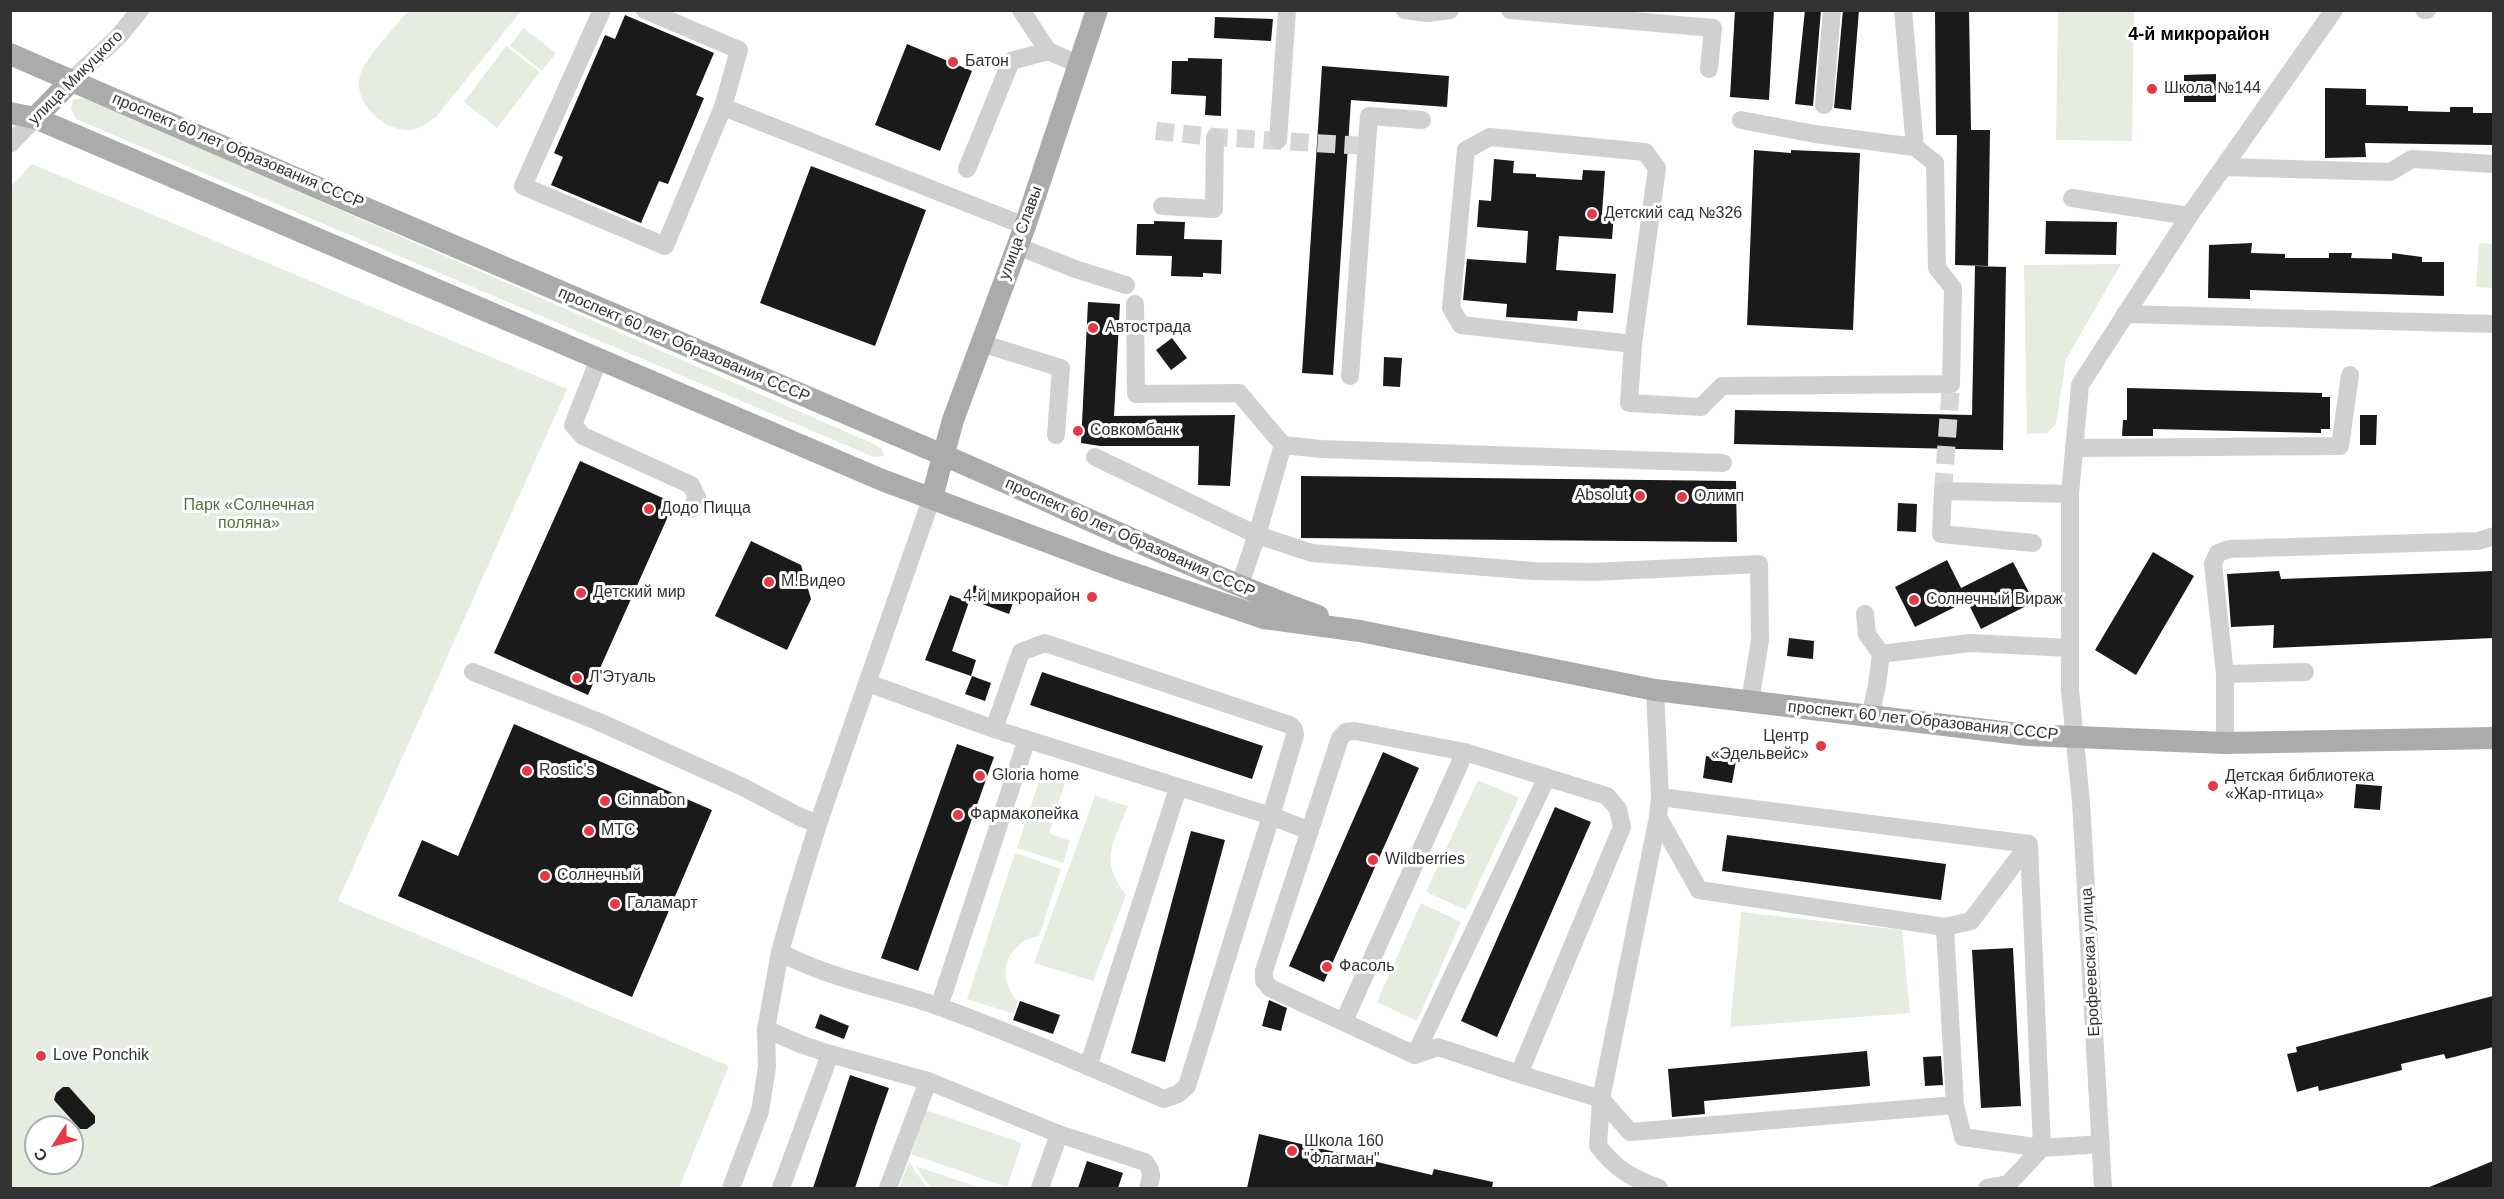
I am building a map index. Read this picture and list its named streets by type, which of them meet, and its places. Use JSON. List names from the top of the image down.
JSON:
{
  "streets": {
    "main road": ["улица Микуцкого", "проспект 60 лет Образования СССР", "улица Славы"],
    "street": ["Ерофеевская улица"]
  },
  "crossings": [
    ["улица Микуцкого", "проспект 60 лет Образования СССР"],
    ["проспект 60 лет Образования СССР", "улица Славы"],
    ["проспект 60 лет Образования СССР", "Ерофеевская улица"]
  ],
  "districts": ["4-й микрорайон"],
  "parks": ["Парк «Солнечная поляна»"],
  "places": [
    "Батон",
    "Школа №144",
    "Детский сад №326",
    "Автострада",
    "Совкомбанк",
    "Absolut",
    "Олимп",
    "Додо Пицца",
    "М.Видео",
    "Детский мир",
    "4-й микрорайон",
    "Солнечный Вираж",
    "Л'Этуаль",
    "Центр «Эдельвейс»",
    "Rostic's",
    "Gloria home",
    "Детская библиотека «Жар-птица»",
    "Cinnabon",
    "Фармакопейка",
    "МТС",
    "Wildberries",
    "Солнечный",
    "Галамарт",
    "Фасоль",
    "Love Ponchik",
    "Школа 160 \"Флагман\""
  ],
  "north": "bottom left"
}
